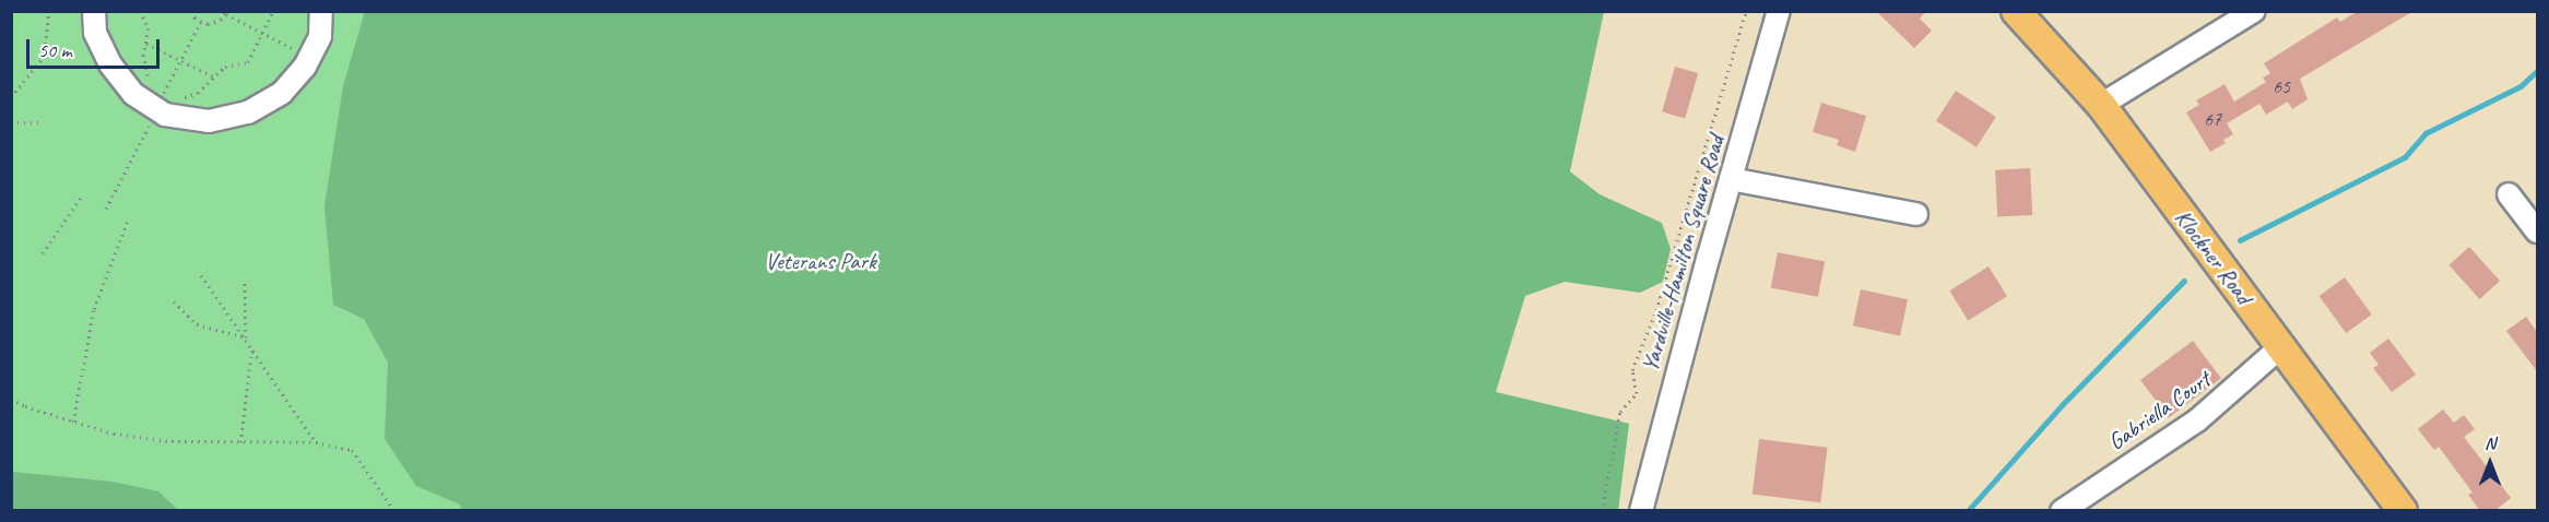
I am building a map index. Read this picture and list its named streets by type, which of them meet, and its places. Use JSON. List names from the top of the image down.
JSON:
{
  "streets": {
    "main road": ["Klockner Road"],
    "street": ["Yardville-Hamilton Square Road", "Gabriella Court"]
  },
  "crossings": [
    ["Klockner Road", "Gabriella Court"]
  ],
  "parks": ["Veterans Park"],
  "house_numbers": ["65", "67"],
  "scale_bar": "50 m",
  "north": "top"
}
